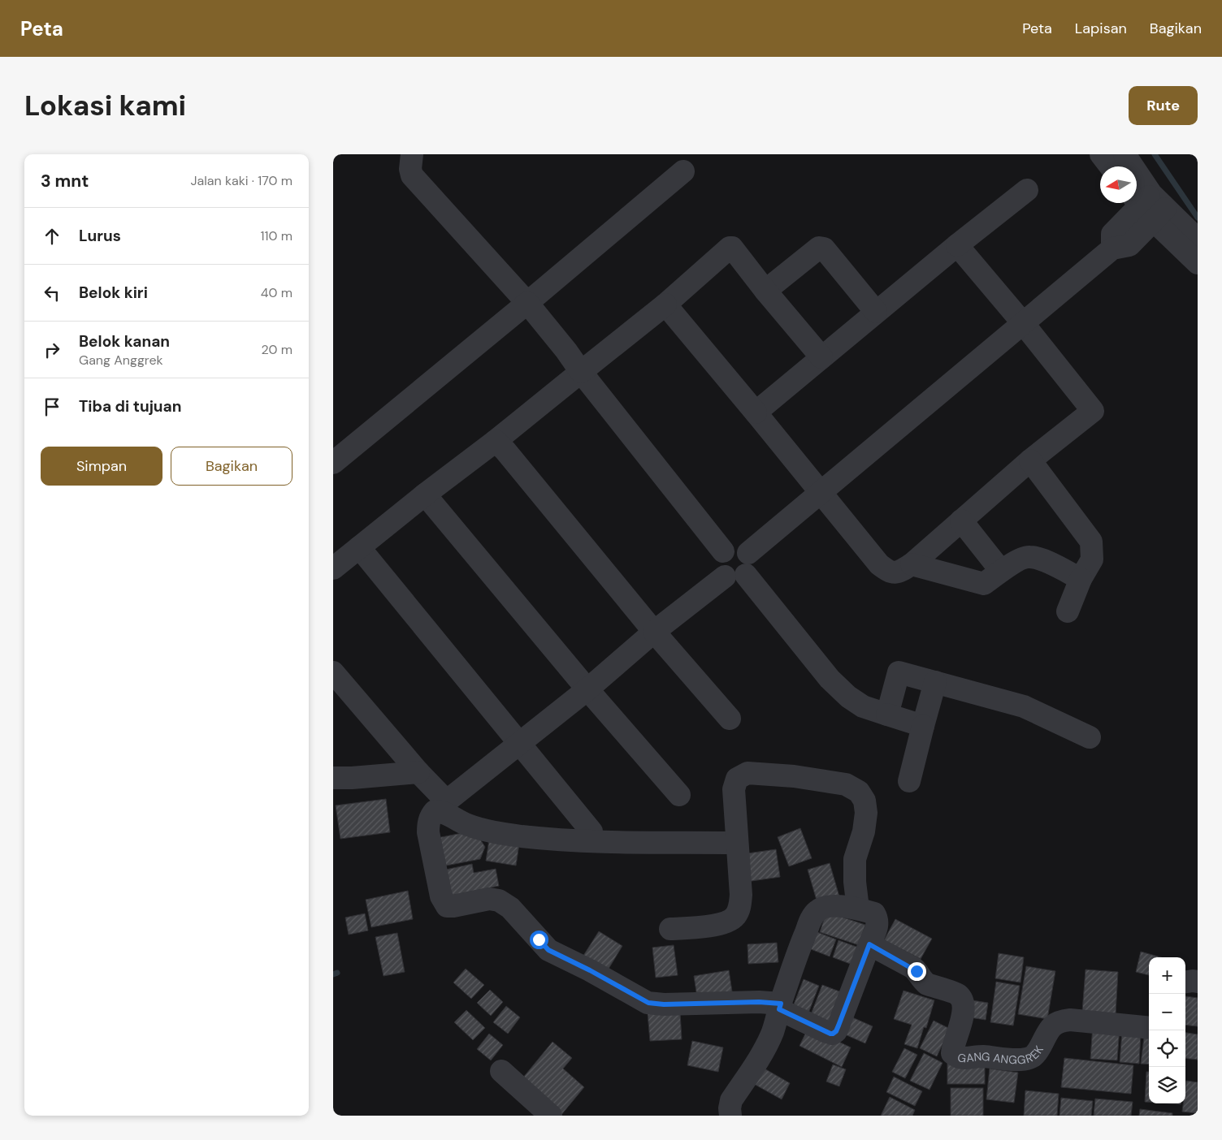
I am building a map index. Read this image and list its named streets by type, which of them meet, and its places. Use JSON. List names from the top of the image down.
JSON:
{
  "streets": {
    "street": ["GANG ANGGREK"]
  },
  "north": "left",
  "page": {
    "header": "Peta",
    "nav": ["Peta", "Lapisan", "Bagikan"],
    "buttons": [
      "Rute",
      ["Simpan", "Bagikan"]
    ],
    "title": "Lokasi kami",
    "heading": ["3 mnt", "Jalan kaki · 170 m"],
    "list": [
      ["Lurus", "110 m"],
      ["Belok kiri", "40 m"],
      ["Belok kanan", "Gang Anggrek", "20 m"],
      "Tiba di tujuan"
    ],
    "map_buttons": ["+", "−"]
  }
}
